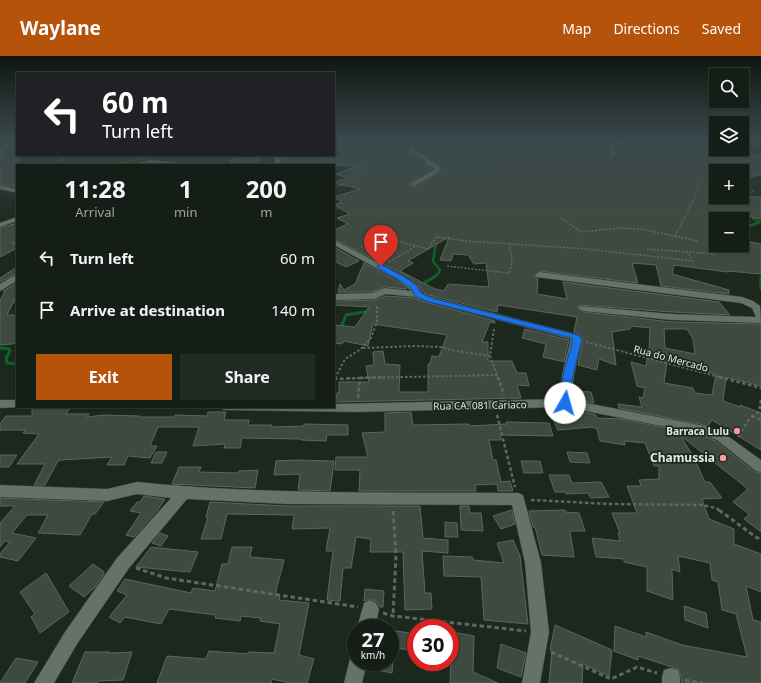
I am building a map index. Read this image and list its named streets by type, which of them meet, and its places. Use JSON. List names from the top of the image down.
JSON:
{
  "streets": {
    "street": ["Rua CA. 081 Cariaco"],
    "path": ["Rua do Mercado"]
  },
  "places": ["Barraca Lulu", "Chamussia"],
  "page": {
    "header": "Waylane",
    "nav": ["Map", "Directions", "Saved"],
    "map_buttons": ["+", "−"],
    "turn": ["60 m", "Turn left"],
    "eta": [
      "11:28",
      "Arrival",
      "1",
      "min",
      "200",
      "m"
    ],
    "list": [
      {
        "name": "Turn left",
        "value": "60 m"
      },
      {
        "name": "Arrive at destination",
        "value": "140 m"
      }
    ],
    "buttons": ["Exit", "Share"],
    "speed": "27 km/h",
    "limit": "30"
  }
}
